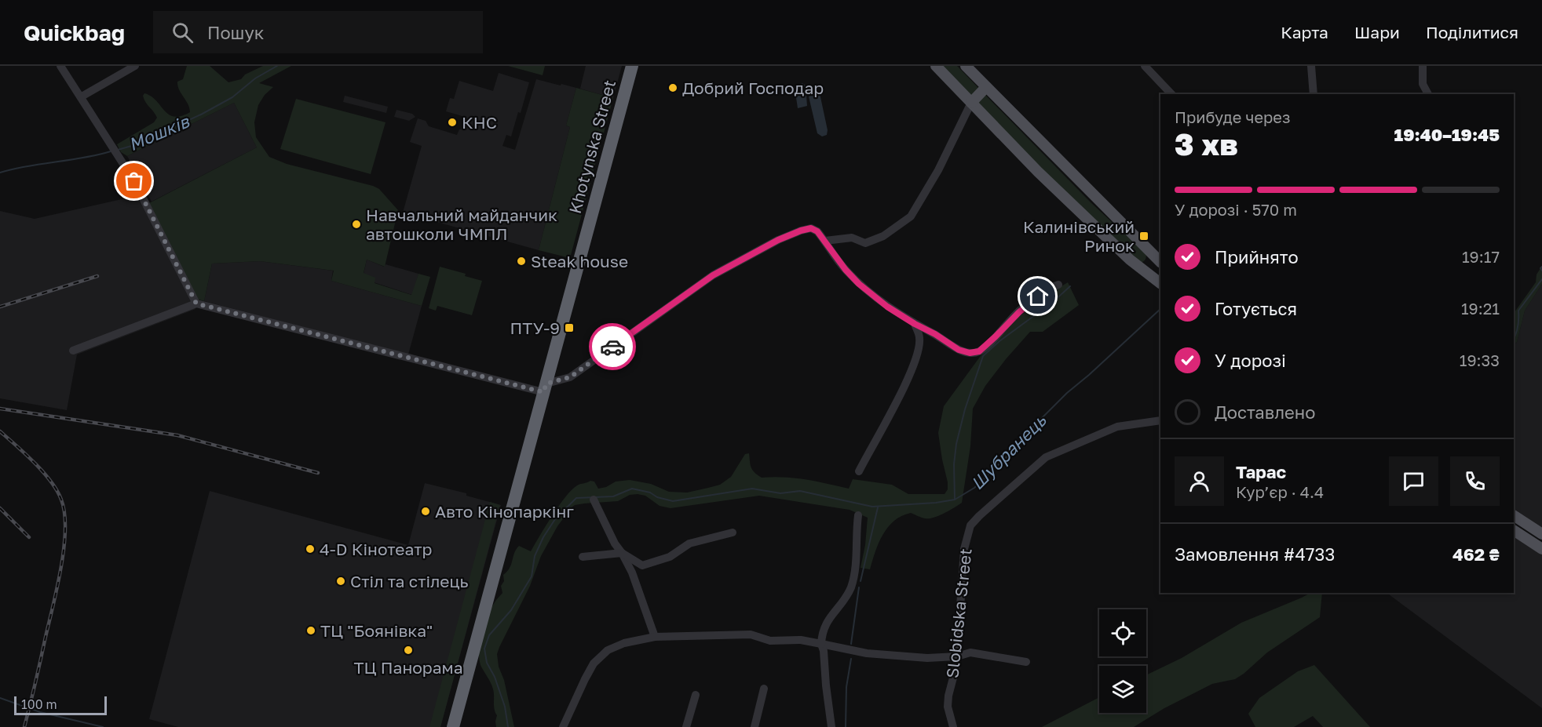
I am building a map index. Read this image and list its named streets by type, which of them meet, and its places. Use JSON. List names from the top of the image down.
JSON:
{
  "streets": {
    "highway": ["Khotynska Street"],
    "street": ["Slobidska Street"]
  },
  "water": ["Мошків", "Шубранець"],
  "places": {
    "other": [
      "Добрий Господар",
      "КНС",
      "Навчальний майданчик автошколи ЧМПЛ",
      "Steak house",
      "Авто Кінопаркінг",
      "4-D Кінотеатр",
      "Стіл та стілець",
      "ТЦ \"Боянівка\"",
      "ТЦ Панорама"
    ],
    "transit": ["Калинівський Ринок", "ПТУ-9"]
  },
  "scale_bar": "100 m",
  "page": {
    "header": "Quickbag",
    "search": "Пошук",
    "nav": ["Карта", "Шари", "Поділитися"],
    "heading": ["3 хв", "Прибуде через", "19:40–19:45"],
    "panel": [
      "Тарас",
      "Кур’єр · 4.4",
      "Замовлення #4733",
      "462 ₴"
    ],
    "bar": "У дорозі · 570 m",
    "list": [
      ["Прийнято", "19:17"],
      ["Готується", "19:21"],
      ["У дорозі", "19:33"],
      "Доставлено"
    ],
    "scale": "100 m"
  }
}
